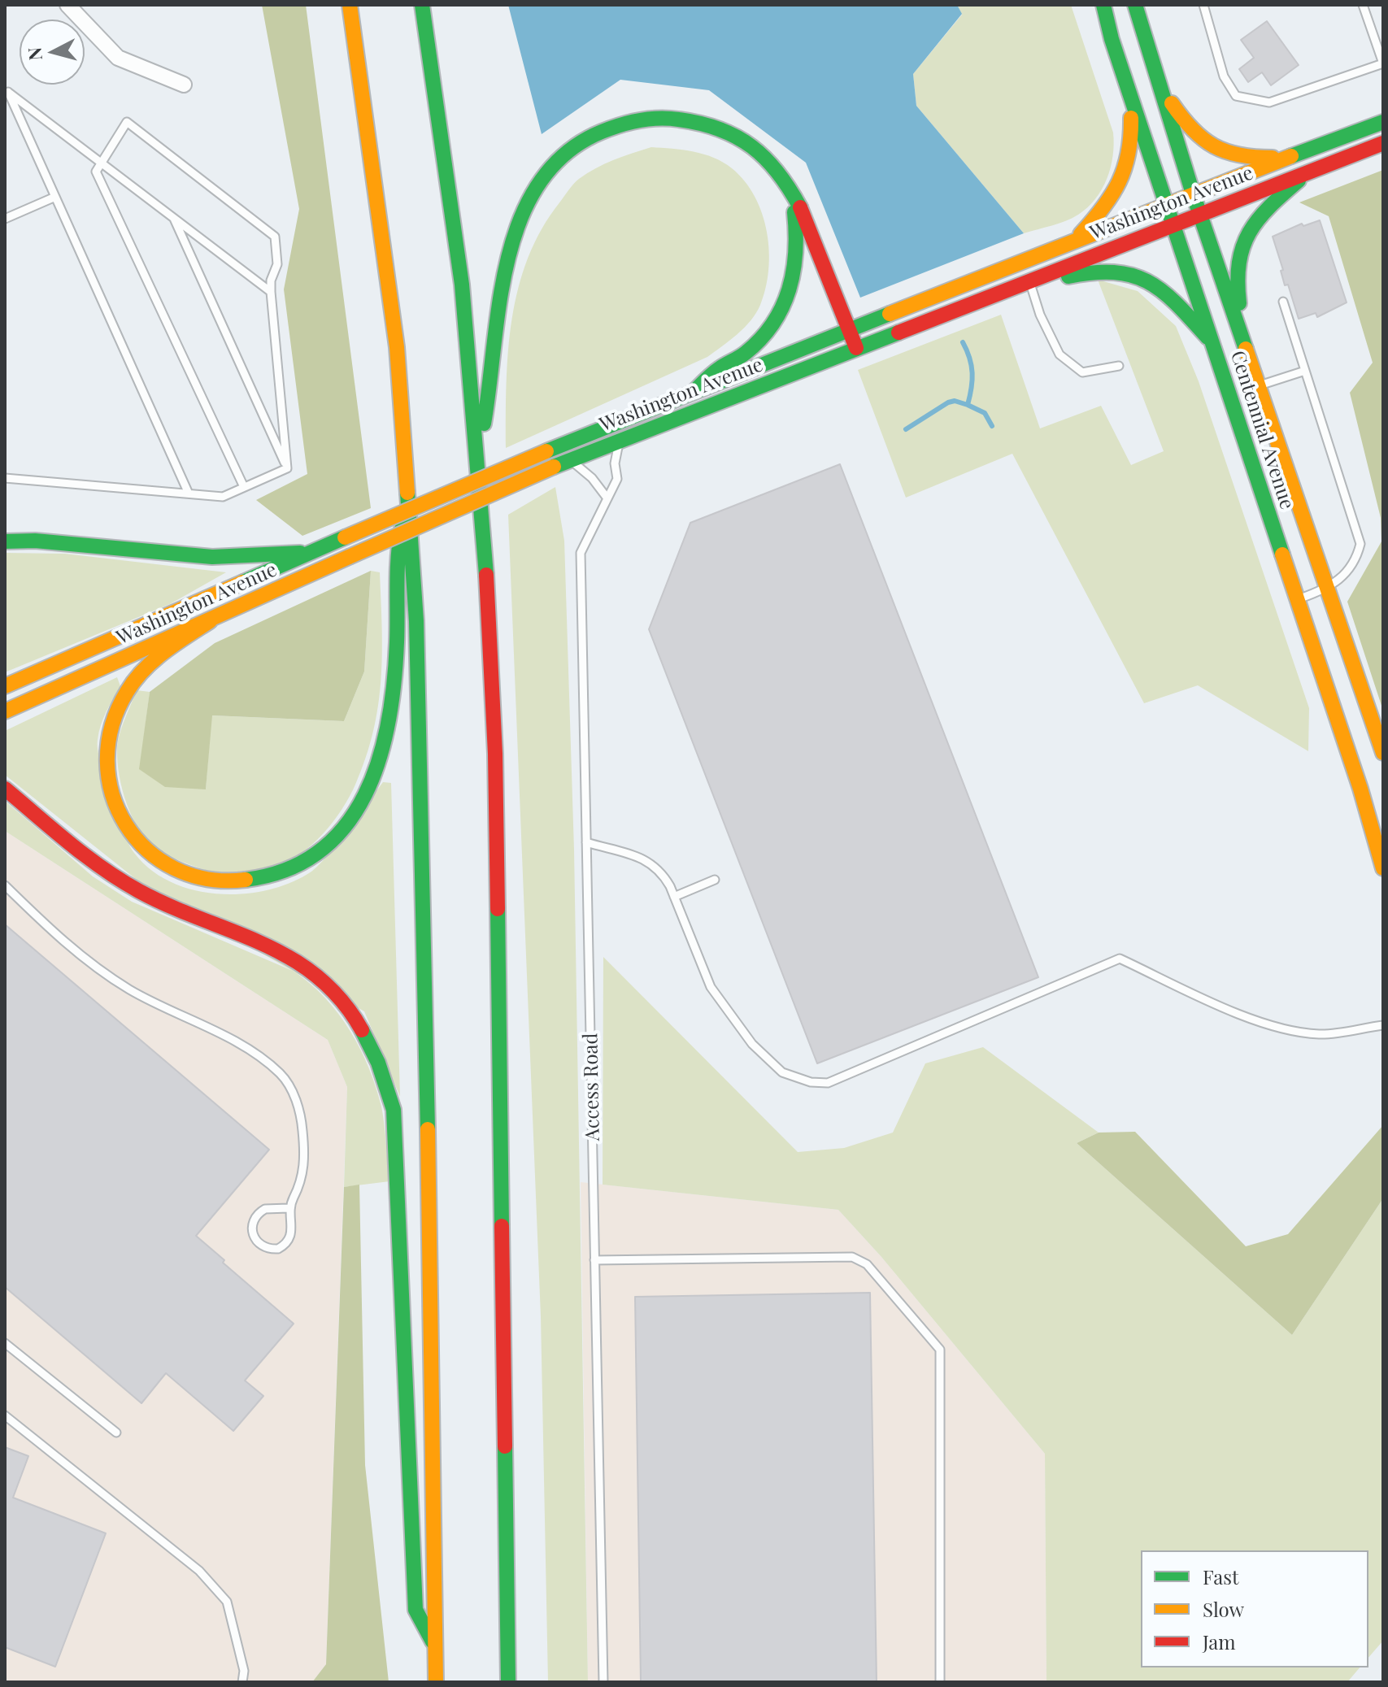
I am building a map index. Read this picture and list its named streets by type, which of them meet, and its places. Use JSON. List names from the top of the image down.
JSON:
{
  "streets": {
    "main road": ["Washington Avenue", "Centennial Avenue"],
    "lane": ["Access Road"]
  },
  "crossings": [
    ["Washington Avenue", "Centennial Avenue"],
    ["Washington Avenue", "Access Road"]
  ],
  "legend": ["Fast", "Slow", "Jam"],
  "north": "left"
}
